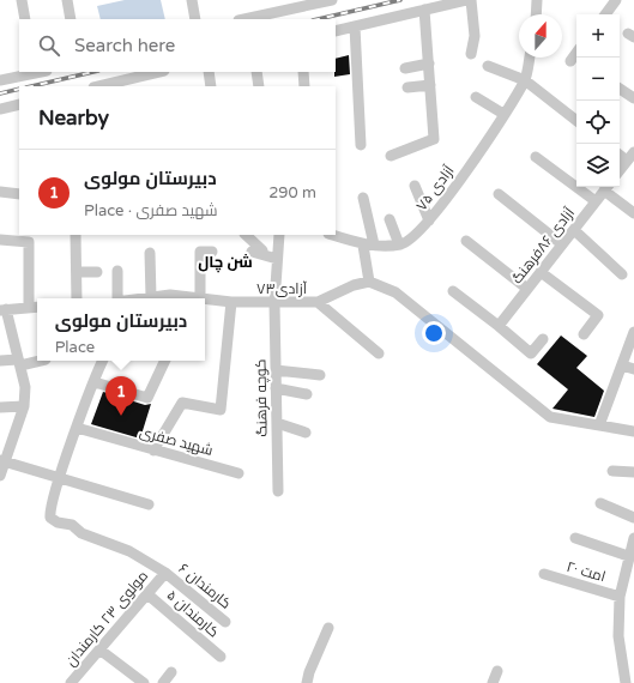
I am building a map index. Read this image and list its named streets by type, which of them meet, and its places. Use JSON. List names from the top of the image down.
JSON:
{
  "streets": {
    "street": [
      "آزادی ۷۵",
      "آزادی ۸۶فرهنگ",
      "آزادی۷۳",
      "کوچه فرهنگ",
      "شهید صفری",
      "امت ۲۰",
      "کارمندان ۶",
      "کارمندان ۵",
      "مولوی ۲۳ کارمندان"
    ]
  },
  "crossings": [
    ["آزادی۷۳", "کوچه فرهنگ"],
    ["کارمندان ۶", "مولوی ۲۳ کارمندان"],
    ["کارمندان ۵", "مولوی ۲۳ کارمندان"]
  ],
  "districts": ["شن چال"],
  "north": "top",
  "page": {
    "map_buttons": ["+", "−"],
    "search": "Search here",
    "heading": "Nearby",
    "list": [
      {
        "mark": "1",
        "name": "دبیرستان مولوی",
        "note": "Place · شهید صفری",
        "value": "290 m"
      }
    ],
    "popup": ["دبیرستان مولوی", "Place"],
    "pins": "1"
  }
}
